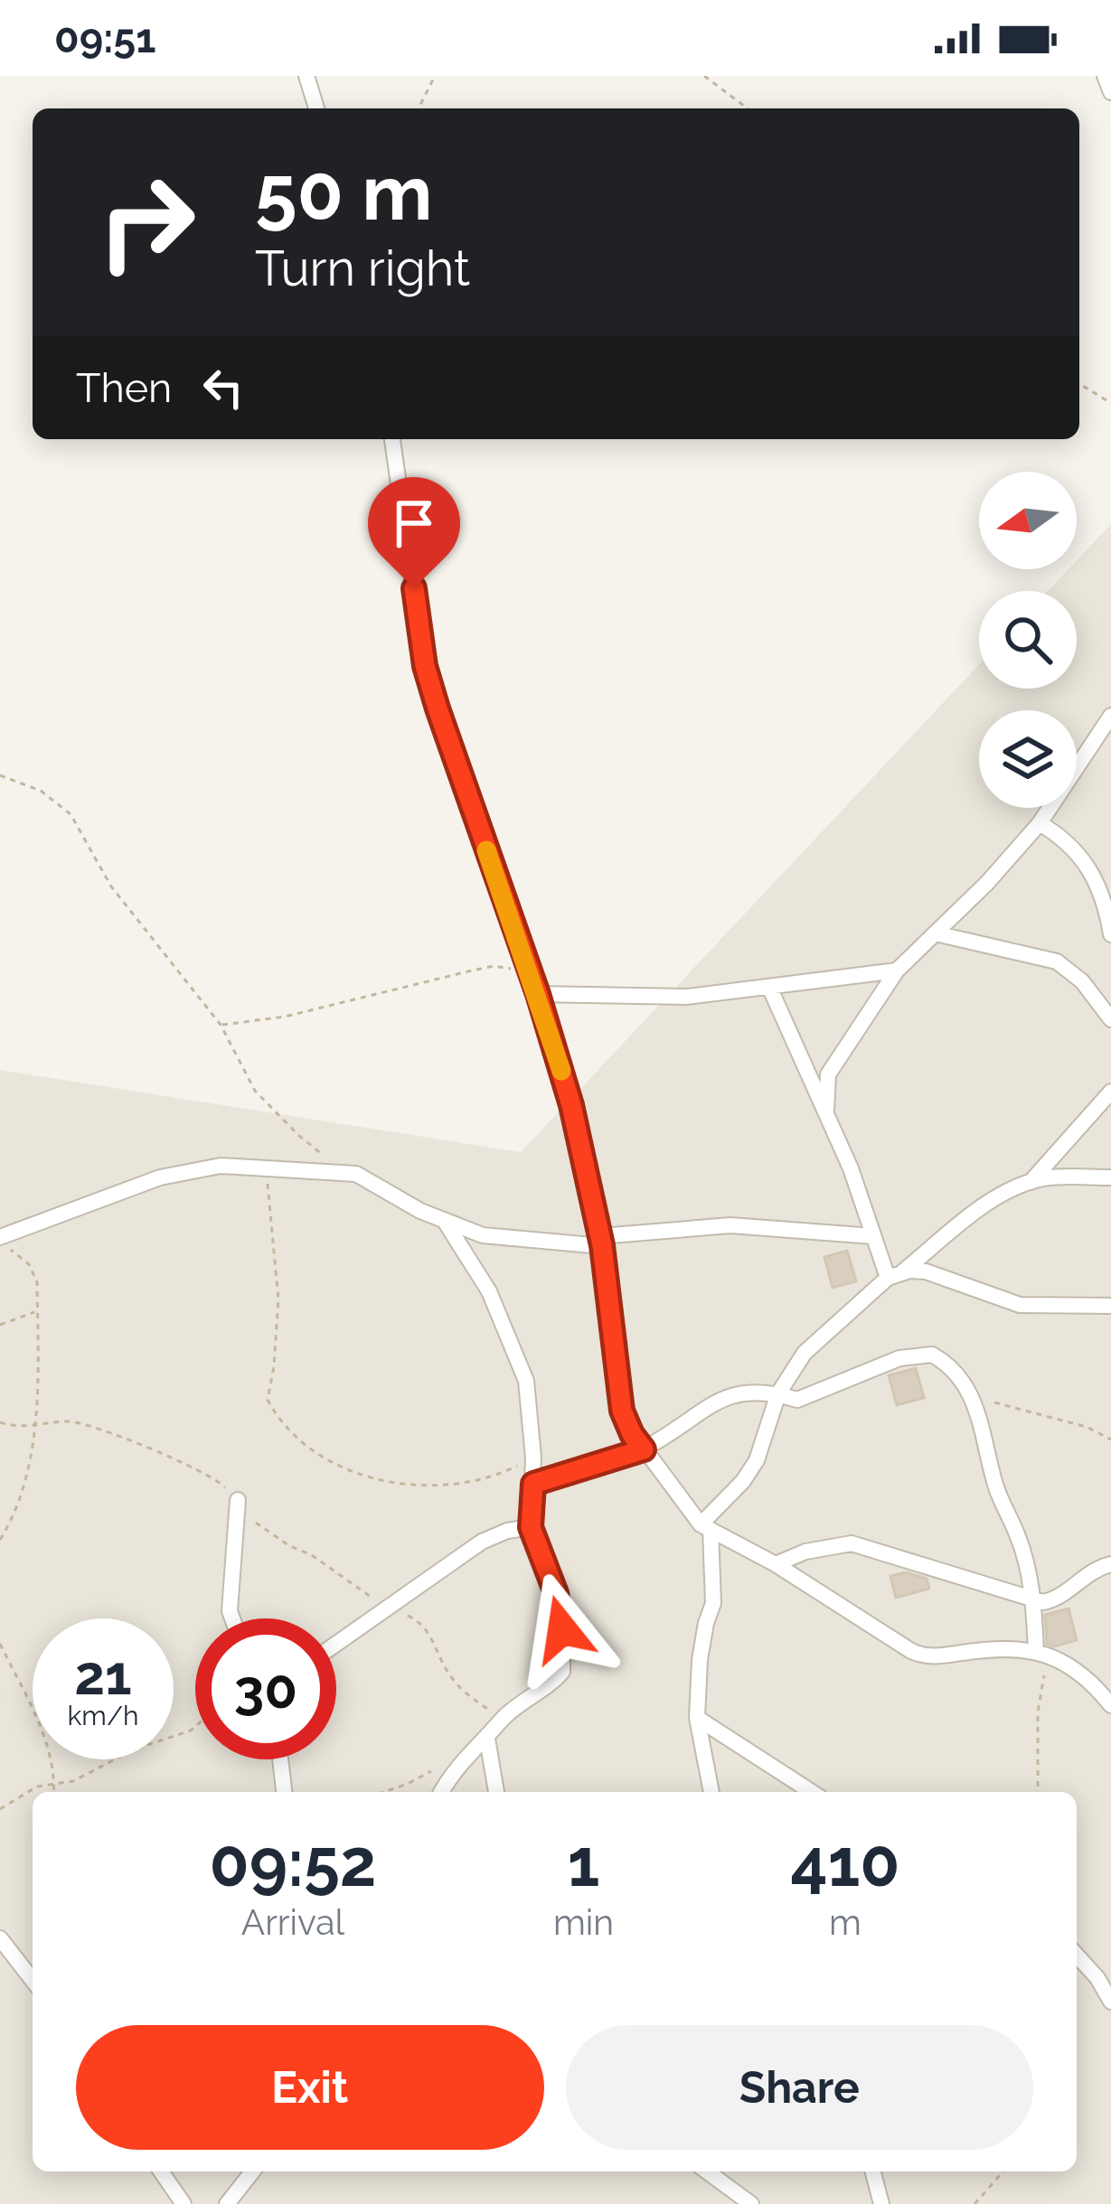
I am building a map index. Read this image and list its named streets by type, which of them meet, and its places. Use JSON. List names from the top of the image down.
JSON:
{
  "north": "left",
  "page": {
    "status": "09:51",
    "turn": ["50 m", "Turn right"],
    "then": "Then",
    "speed": "21 km/h",
    "limit": "30",
    "eta": [
      "09:52",
      "Arrival",
      "1",
      "min",
      "410",
      "m"
    ],
    "buttons": ["Exit", "Share"]
  }
}
